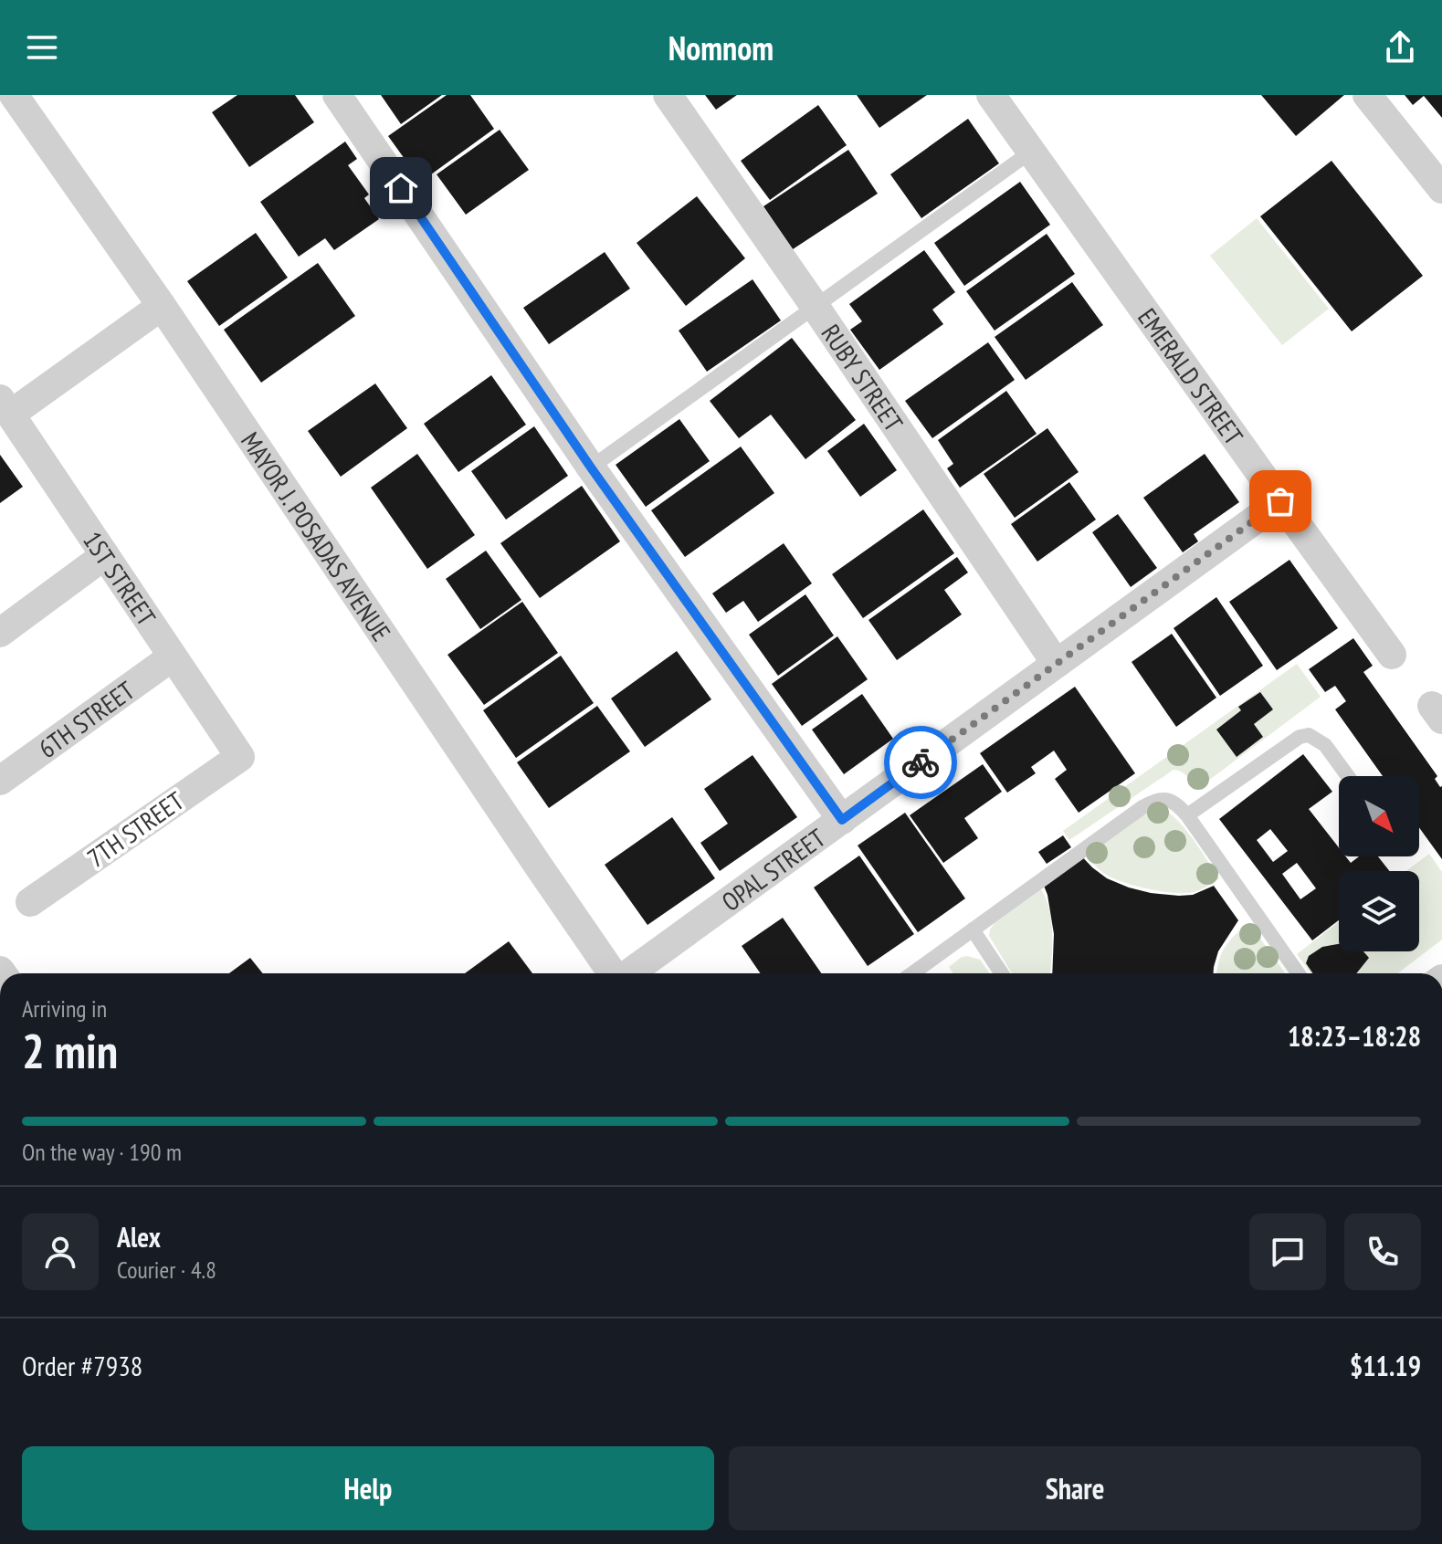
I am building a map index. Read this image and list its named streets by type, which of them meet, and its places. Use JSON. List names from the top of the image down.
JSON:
{
  "streets": {
    "street": [
      "EMERALD STREET",
      "RUBY STREET",
      "MAYOR J. POSADAS AVENUE",
      "1ST STREET",
      "6TH STREET",
      "7TH STREET",
      "OPAL STREET"
    ]
  },
  "crossings": [
    ["EMERALD STREET", "OPAL STREET"],
    ["RUBY STREET", "OPAL STREET"],
    ["1ST STREET", "6TH STREET"],
    ["1ST STREET", "7TH STREET"]
  ],
  "north": "bottom right",
  "page": {
    "header": "Nomnom",
    "heading": ["2 min", "Arriving in", "18:23–18:28"],
    "panel": [
      "Alex",
      "Courier · 4.8",
      "Order #7938",
      "$11.19"
    ],
    "bar": "On the way · 190 m",
    "buttons": ["Help", "Share"]
  }
}
